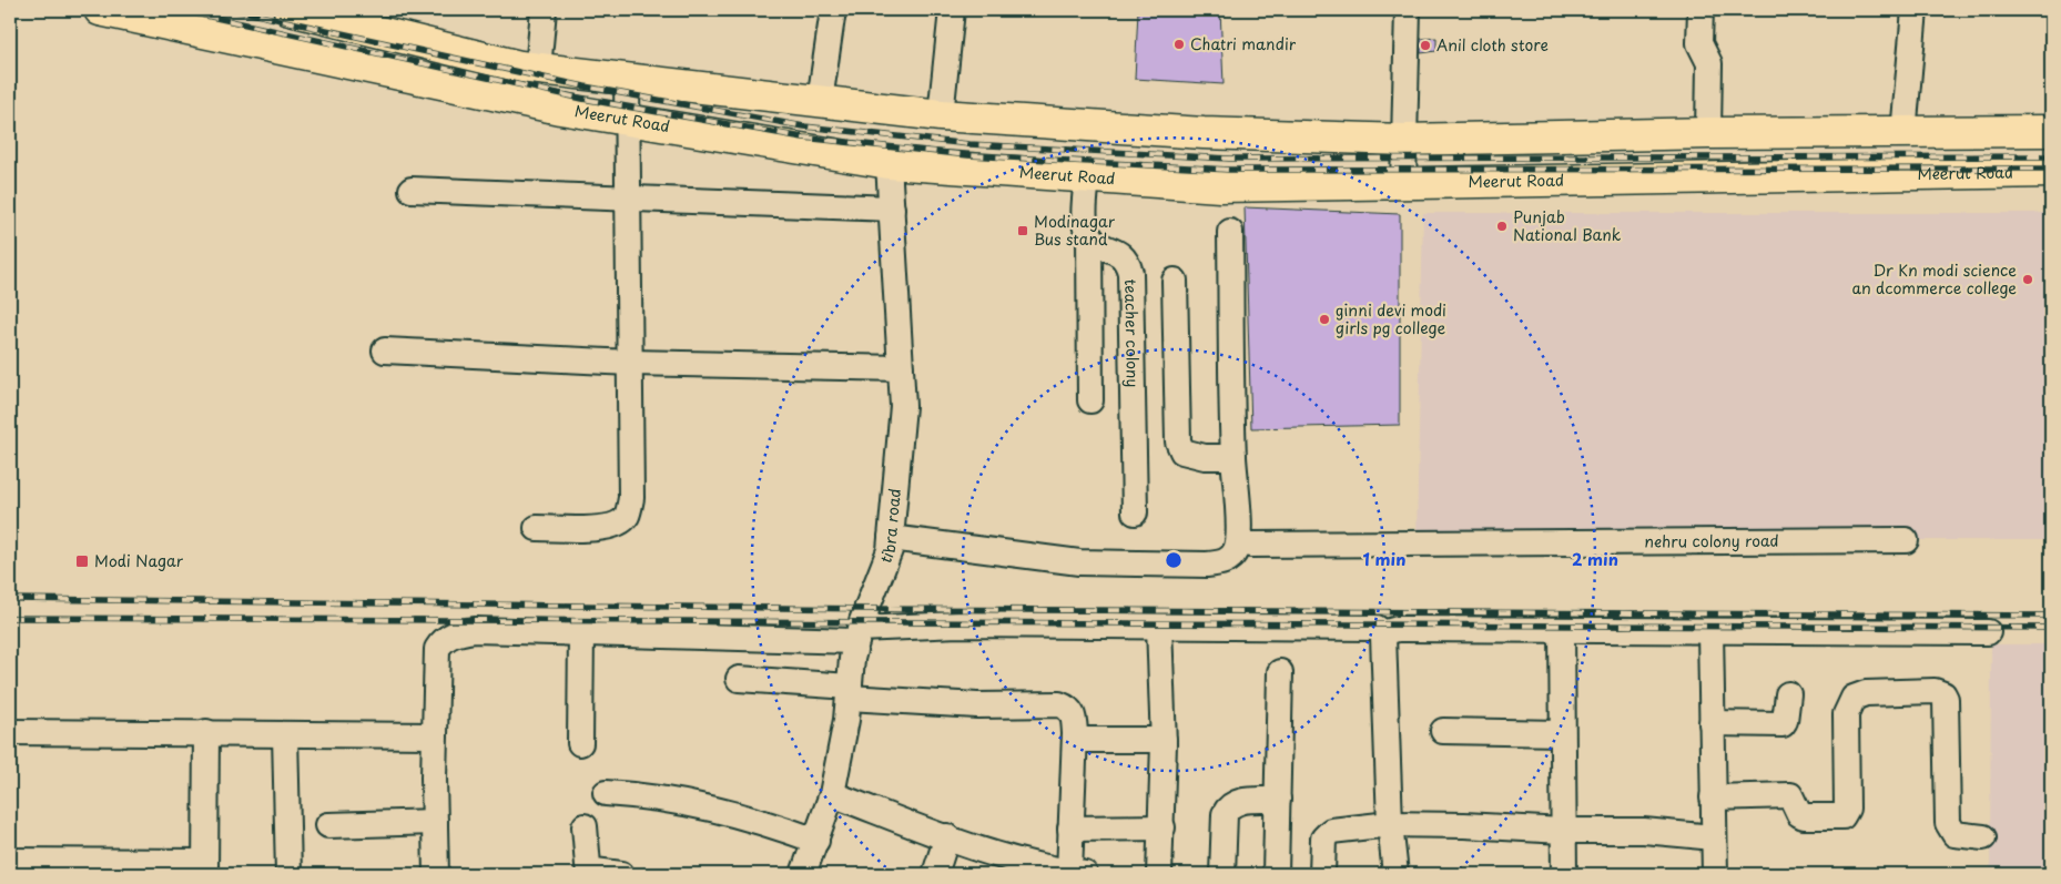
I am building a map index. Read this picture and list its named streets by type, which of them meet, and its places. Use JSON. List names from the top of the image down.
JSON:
{
  "streets": {
    "highway": ["Meerut Road"],
    "street": ["teacher colony", "tibra road", "nehru colony road"]
  },
  "crossings": [
    ["Meerut Road", "tibra road"]
  ],
  "places": {
    "other": [
      "Chatri mandir",
      "Anil cloth store",
      "Punjab National Bank",
      "Dr Kn modi science an dcommerce college",
      "ginni devi modi girls pg college"
    ],
    "transit": ["Modinagar Bus stand", "Modi Nagar"]
  },
  "rings": ["1 min", "2 min"]
}
